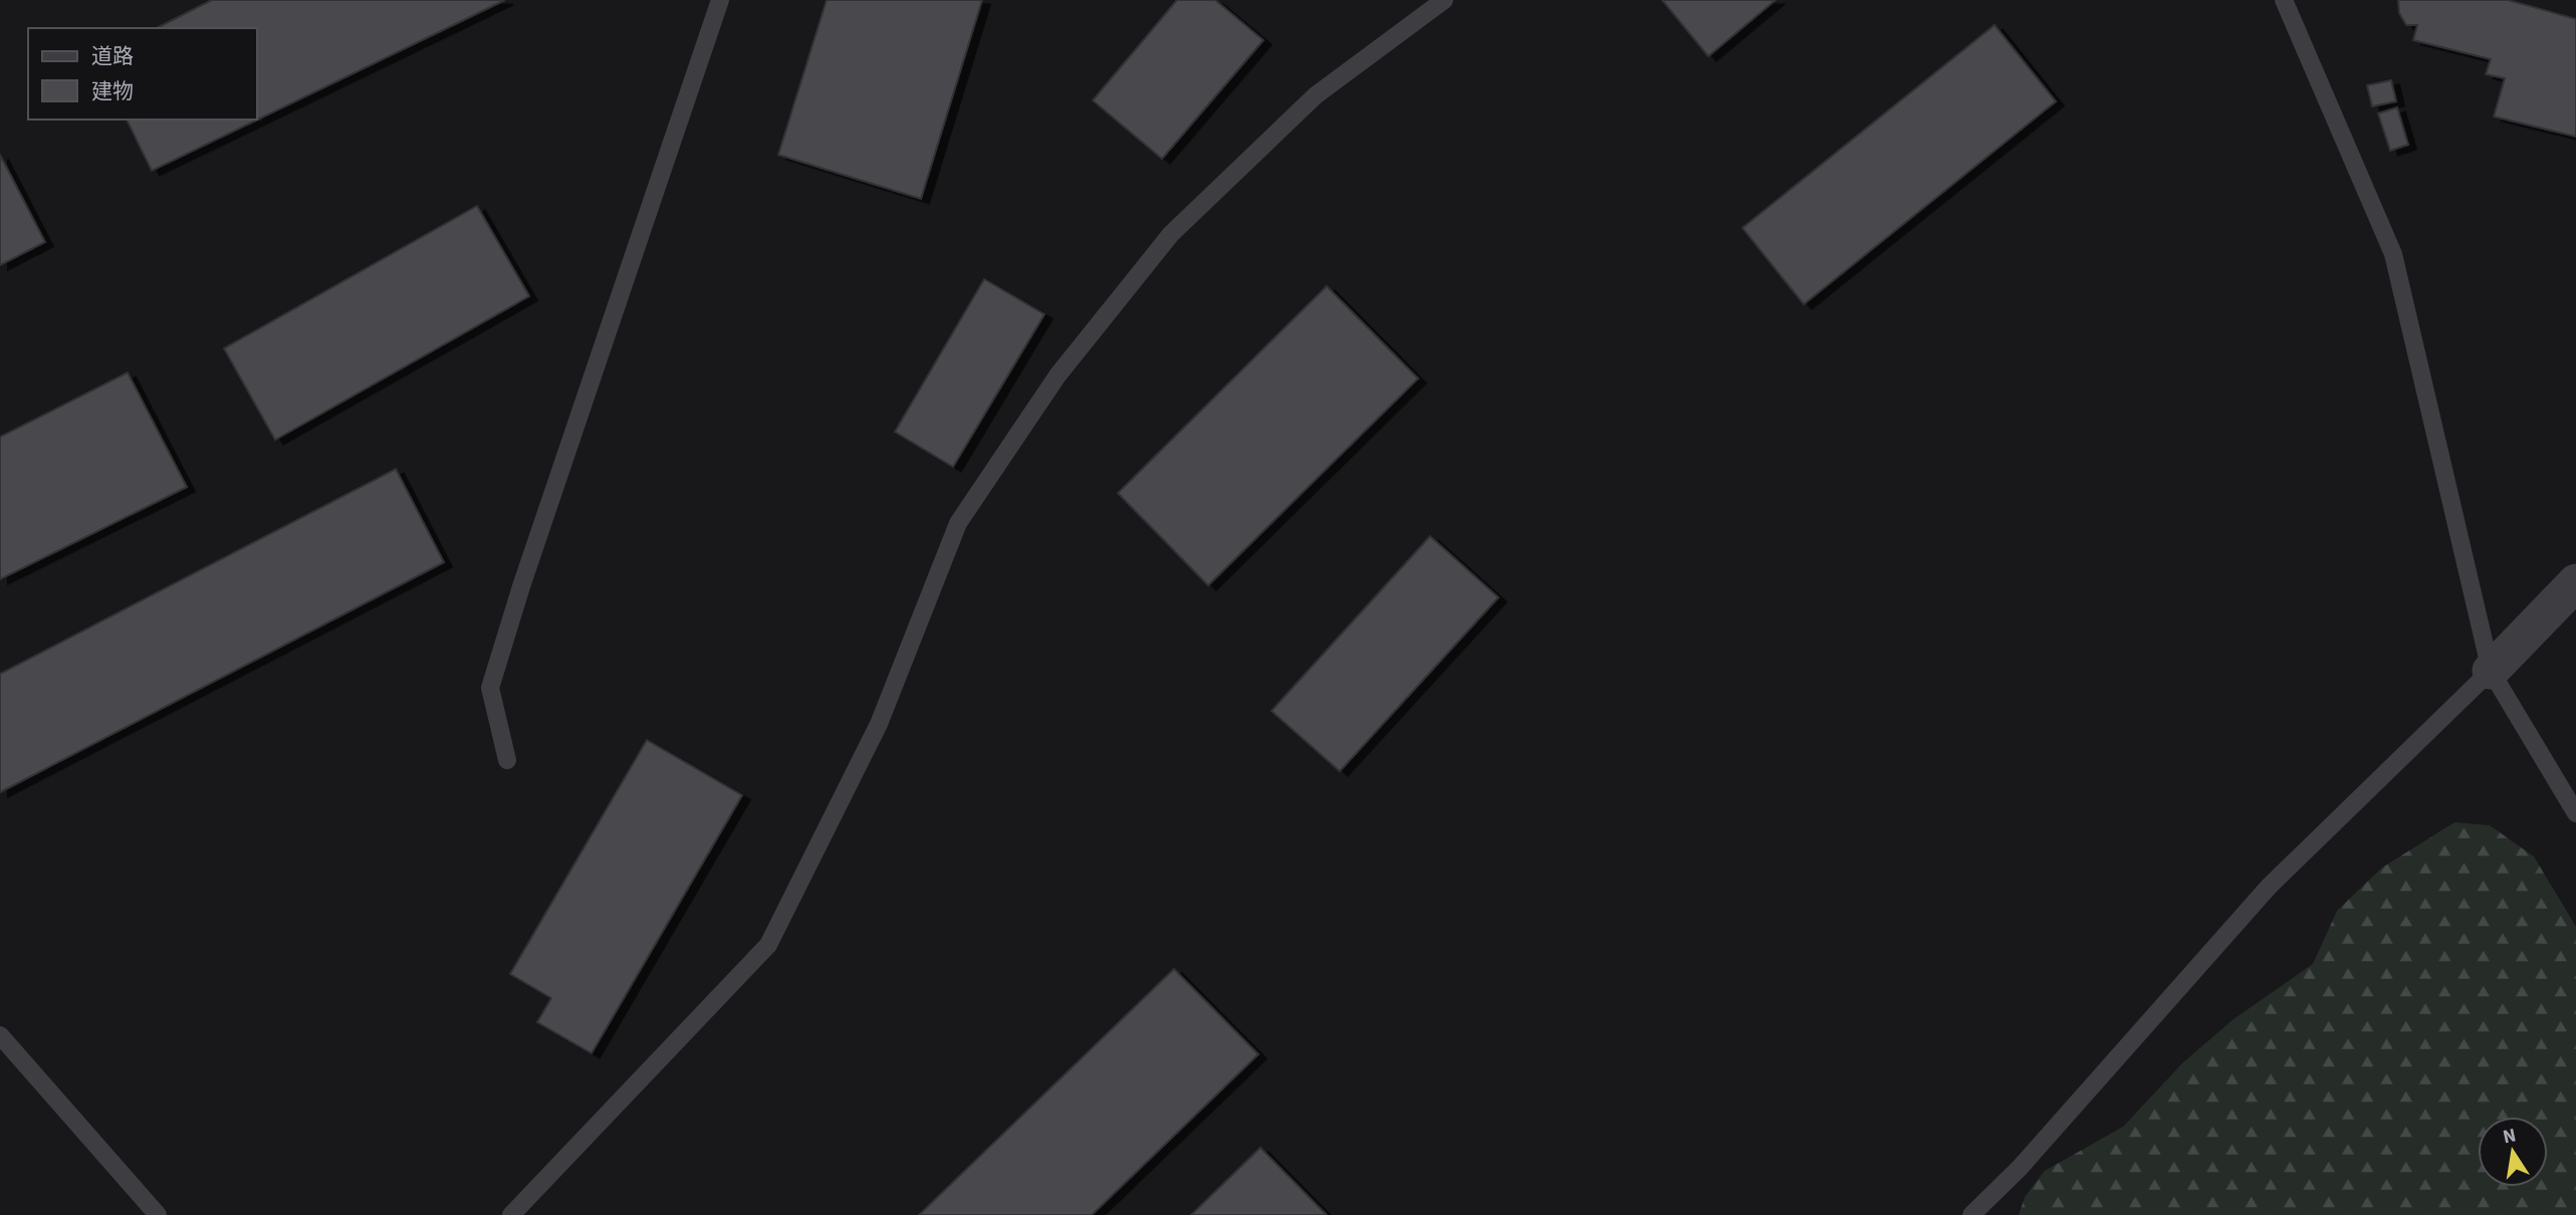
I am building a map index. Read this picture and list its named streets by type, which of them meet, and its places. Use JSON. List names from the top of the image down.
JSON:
{
  "legend": ["道路", "建物"],
  "north": "top"
}
